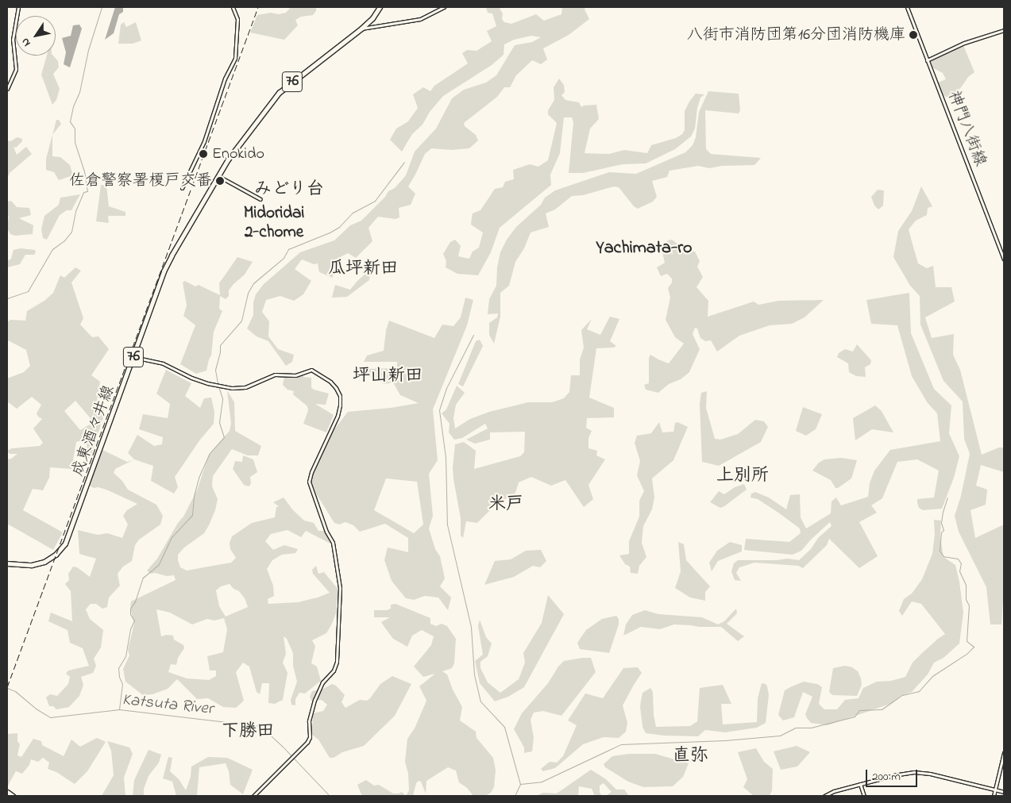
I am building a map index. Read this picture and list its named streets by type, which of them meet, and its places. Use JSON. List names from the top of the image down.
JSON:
{
  "streets": {
    "main road": ["76"],
    "street": ["神門八街線"]
  },
  "districts": [
    "みどり台",
    "Midoridai 2-chome",
    "Yachimata-ro",
    "瓜坪新田",
    "坪山新田",
    "上別所",
    "米戸",
    "下勝田",
    "直弥"
  ],
  "water": ["Katsuta River"],
  "places": ["八街市消防団第16分団消防機庫", "Enokido", "佐倉警察署榎戸交番"],
  "scale_bar": "200 m",
  "north": "bottom left"
}
